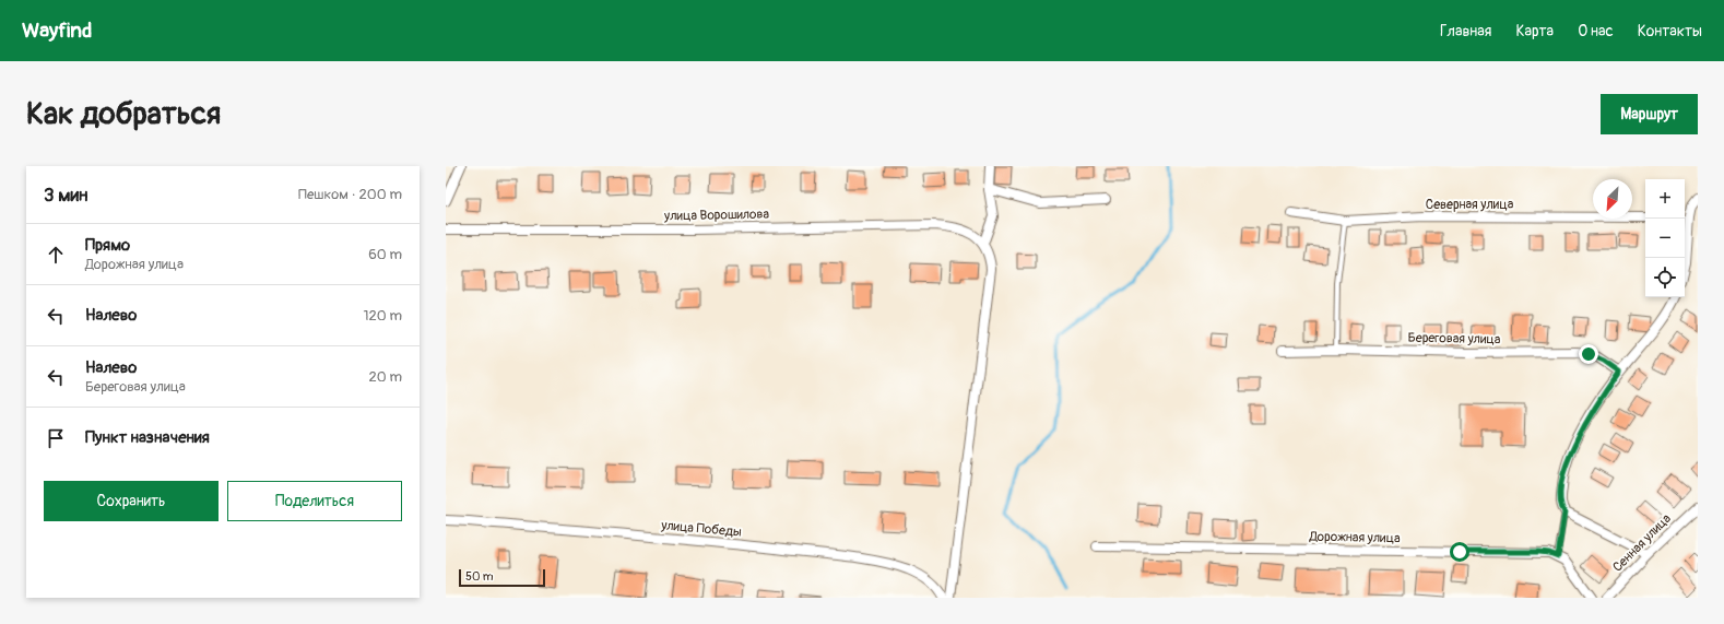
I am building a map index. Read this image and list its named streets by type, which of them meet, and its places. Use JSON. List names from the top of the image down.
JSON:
{
  "streets": {
    "street": [
      "Северная улица",
      "улица Ворошилова",
      "Береговая улица",
      "улица Победы",
      "Дорожная улица",
      "Сенная улица"
    ]
  },
  "scale_bar": "50 m",
  "north": "bottom left",
  "page": {
    "header": "Wayfind",
    "nav": [
      "Главная",
      "Карта",
      "О нас",
      "Контакты"
    ],
    "buttons": [
      "Маршрут",
      ["Сохранить", "Поделиться"]
    ],
    "title": "Как добраться",
    "heading": ["3 мин", "Пешком · 200 m"],
    "map_buttons": ["+", "−"],
    "list": [
      ["Прямо", "Дорожная улица", "60 m"],
      ["Налево", "120 m"],
      ["Налево", "Береговая улица", "20 m"],
      "Пункт назначения"
    ],
    "scale": "50 m"
  }
}
